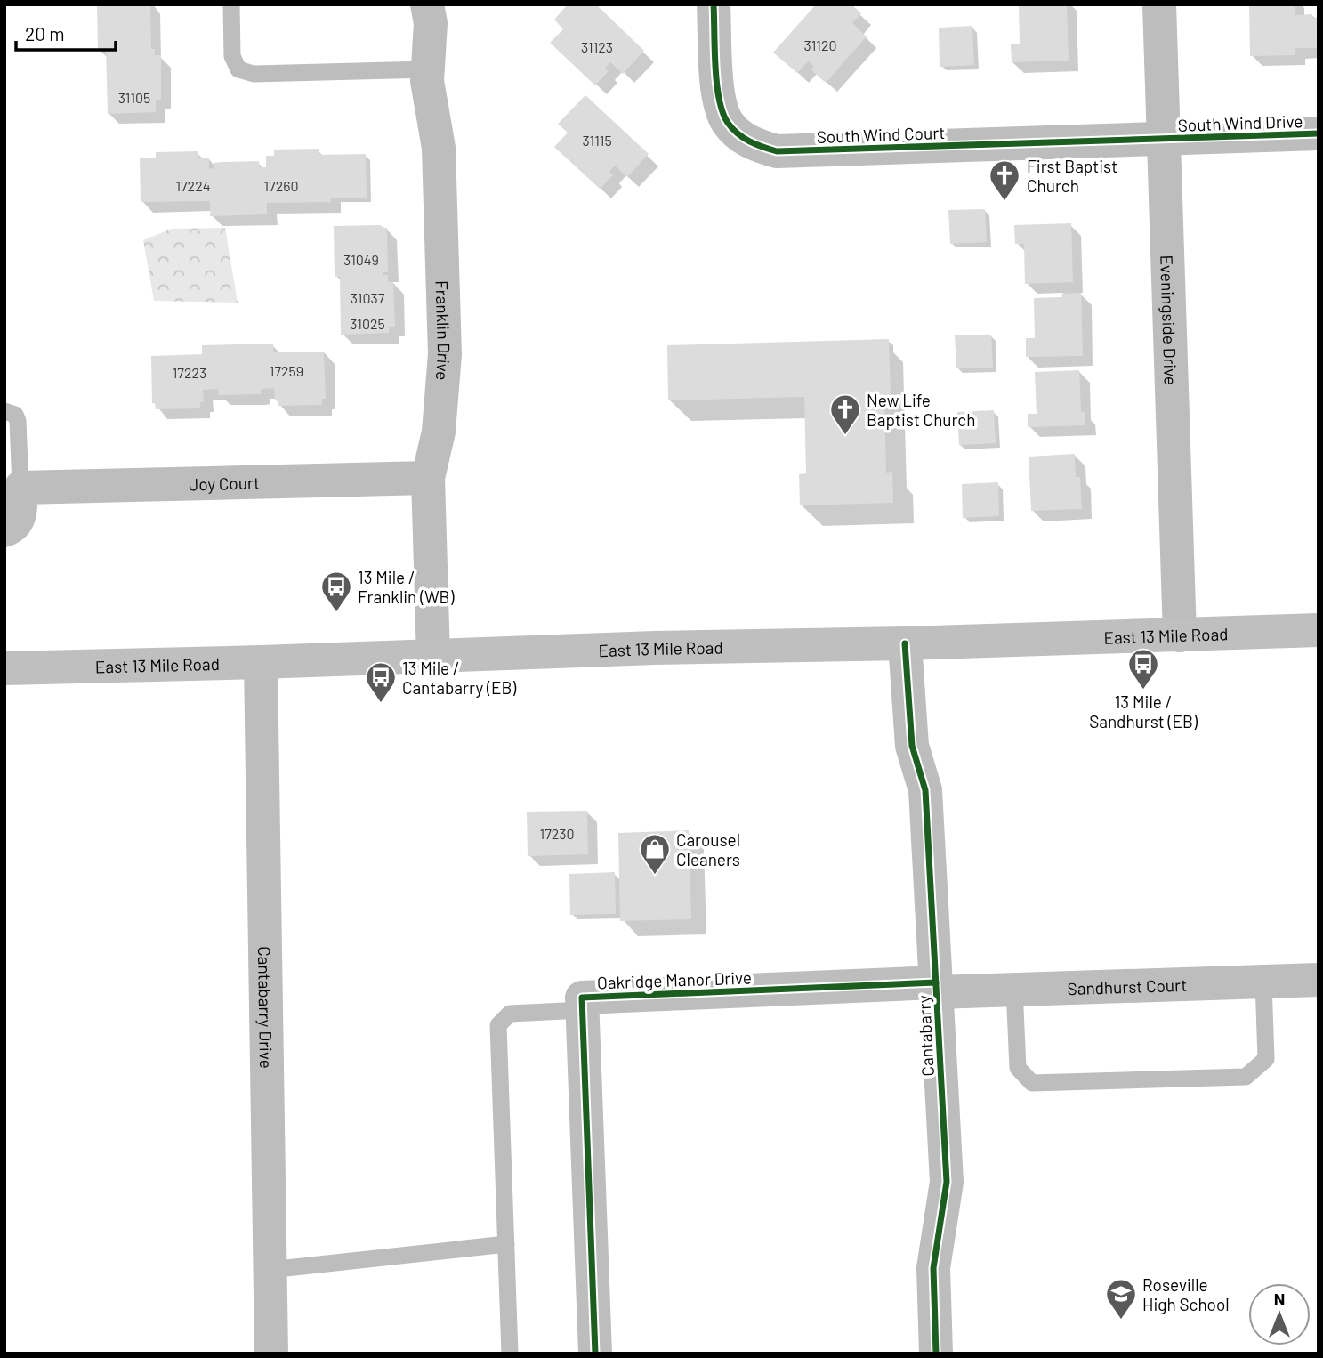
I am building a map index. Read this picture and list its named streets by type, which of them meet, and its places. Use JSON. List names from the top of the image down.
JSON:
{
  "streets": {
    "main road": ["East 13 Mile Road"],
    "street": [
      "South Wind Drive",
      "South Wind Court",
      "Eveningside Drive",
      "Franklin Drive",
      "Joy Court",
      "Oakridge Manor Drive",
      "Sandhurst Court",
      "Cantabarry Drive",
      "Cantabarry"
    ]
  },
  "crossings": [
    ["South Wind Drive", "South Wind Court"],
    ["South Wind Drive", "Eveningside Drive"],
    ["South Wind Court", "Eveningside Drive"],
    ["Eveningside Drive", "East 13 Mile Road"],
    ["Franklin Drive", "Joy Court"],
    ["Franklin Drive", "East 13 Mile Road"],
    ["East 13 Mile Road", "Cantabarry Drive"],
    ["East 13 Mile Road", "Cantabarry"],
    ["Oakridge Manor Drive", "Sandhurst Court"],
    ["Oakridge Manor Drive", "Cantabarry"],
    ["Sandhurst Court", "Cantabarry"]
  ],
  "places": {
    "church": ["First Baptist Church", "New Life Baptist Church"],
    "bus stop": ["13 Mile / Franklin (WB)", "13 Mile / Sandhurst (EB)", "13 Mile / Cantabarry (EB)"],
    "shop": ["Carousel Cleaners"],
    "school or university": ["Roseville High School"]
  },
  "house_numbers": [
    "31120",
    "31123",
    "31105",
    "31115",
    "17224",
    "17260",
    "31049",
    "31037",
    "31025",
    "17259",
    "17223",
    "17230"
  ],
  "scale_bar": "20 m",
  "north": "top"
}
